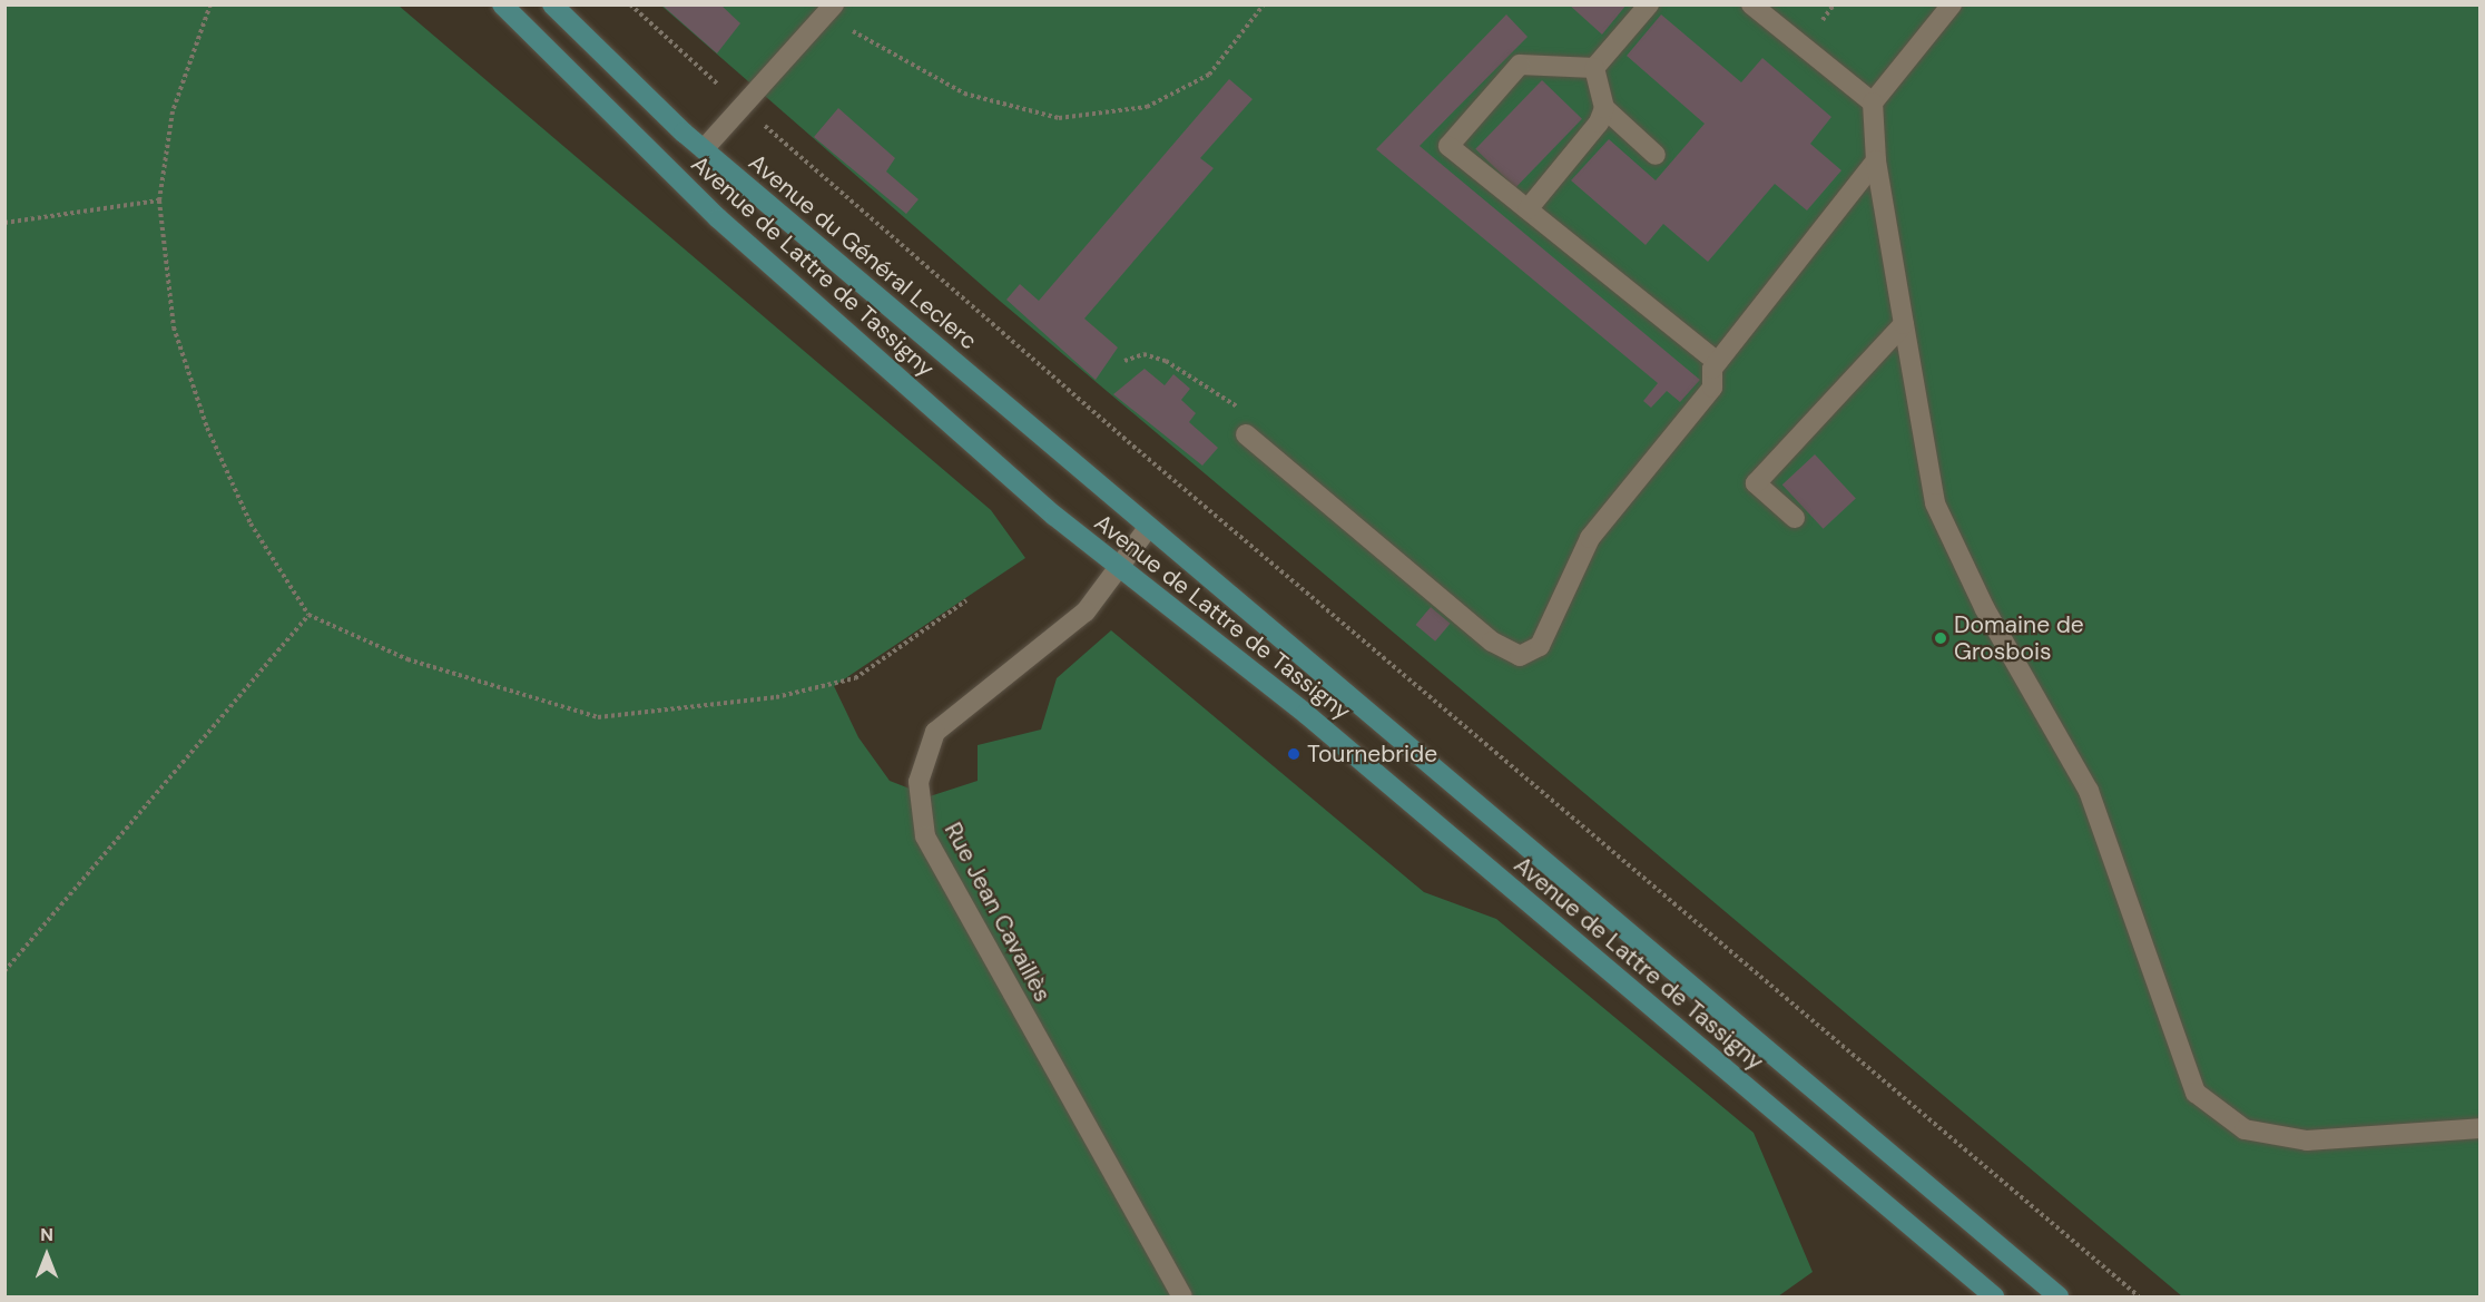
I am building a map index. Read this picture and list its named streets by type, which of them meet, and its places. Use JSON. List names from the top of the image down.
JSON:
{
  "streets": {
    "main road": ["Avenue du Général Leclerc", "Avenue de Lattre de Tassigny"],
    "street": ["Rue Jean Cavaillès"]
  },
  "crossings": [
    ["Avenue du Général Leclerc", "Rue Jean Cavaillès"],
    ["Avenue de Lattre de Tassigny", "Rue Jean Cavaillès"]
  ],
  "places": ["Domaine de Grosbois", "Tournebride"],
  "north": "top"
}
